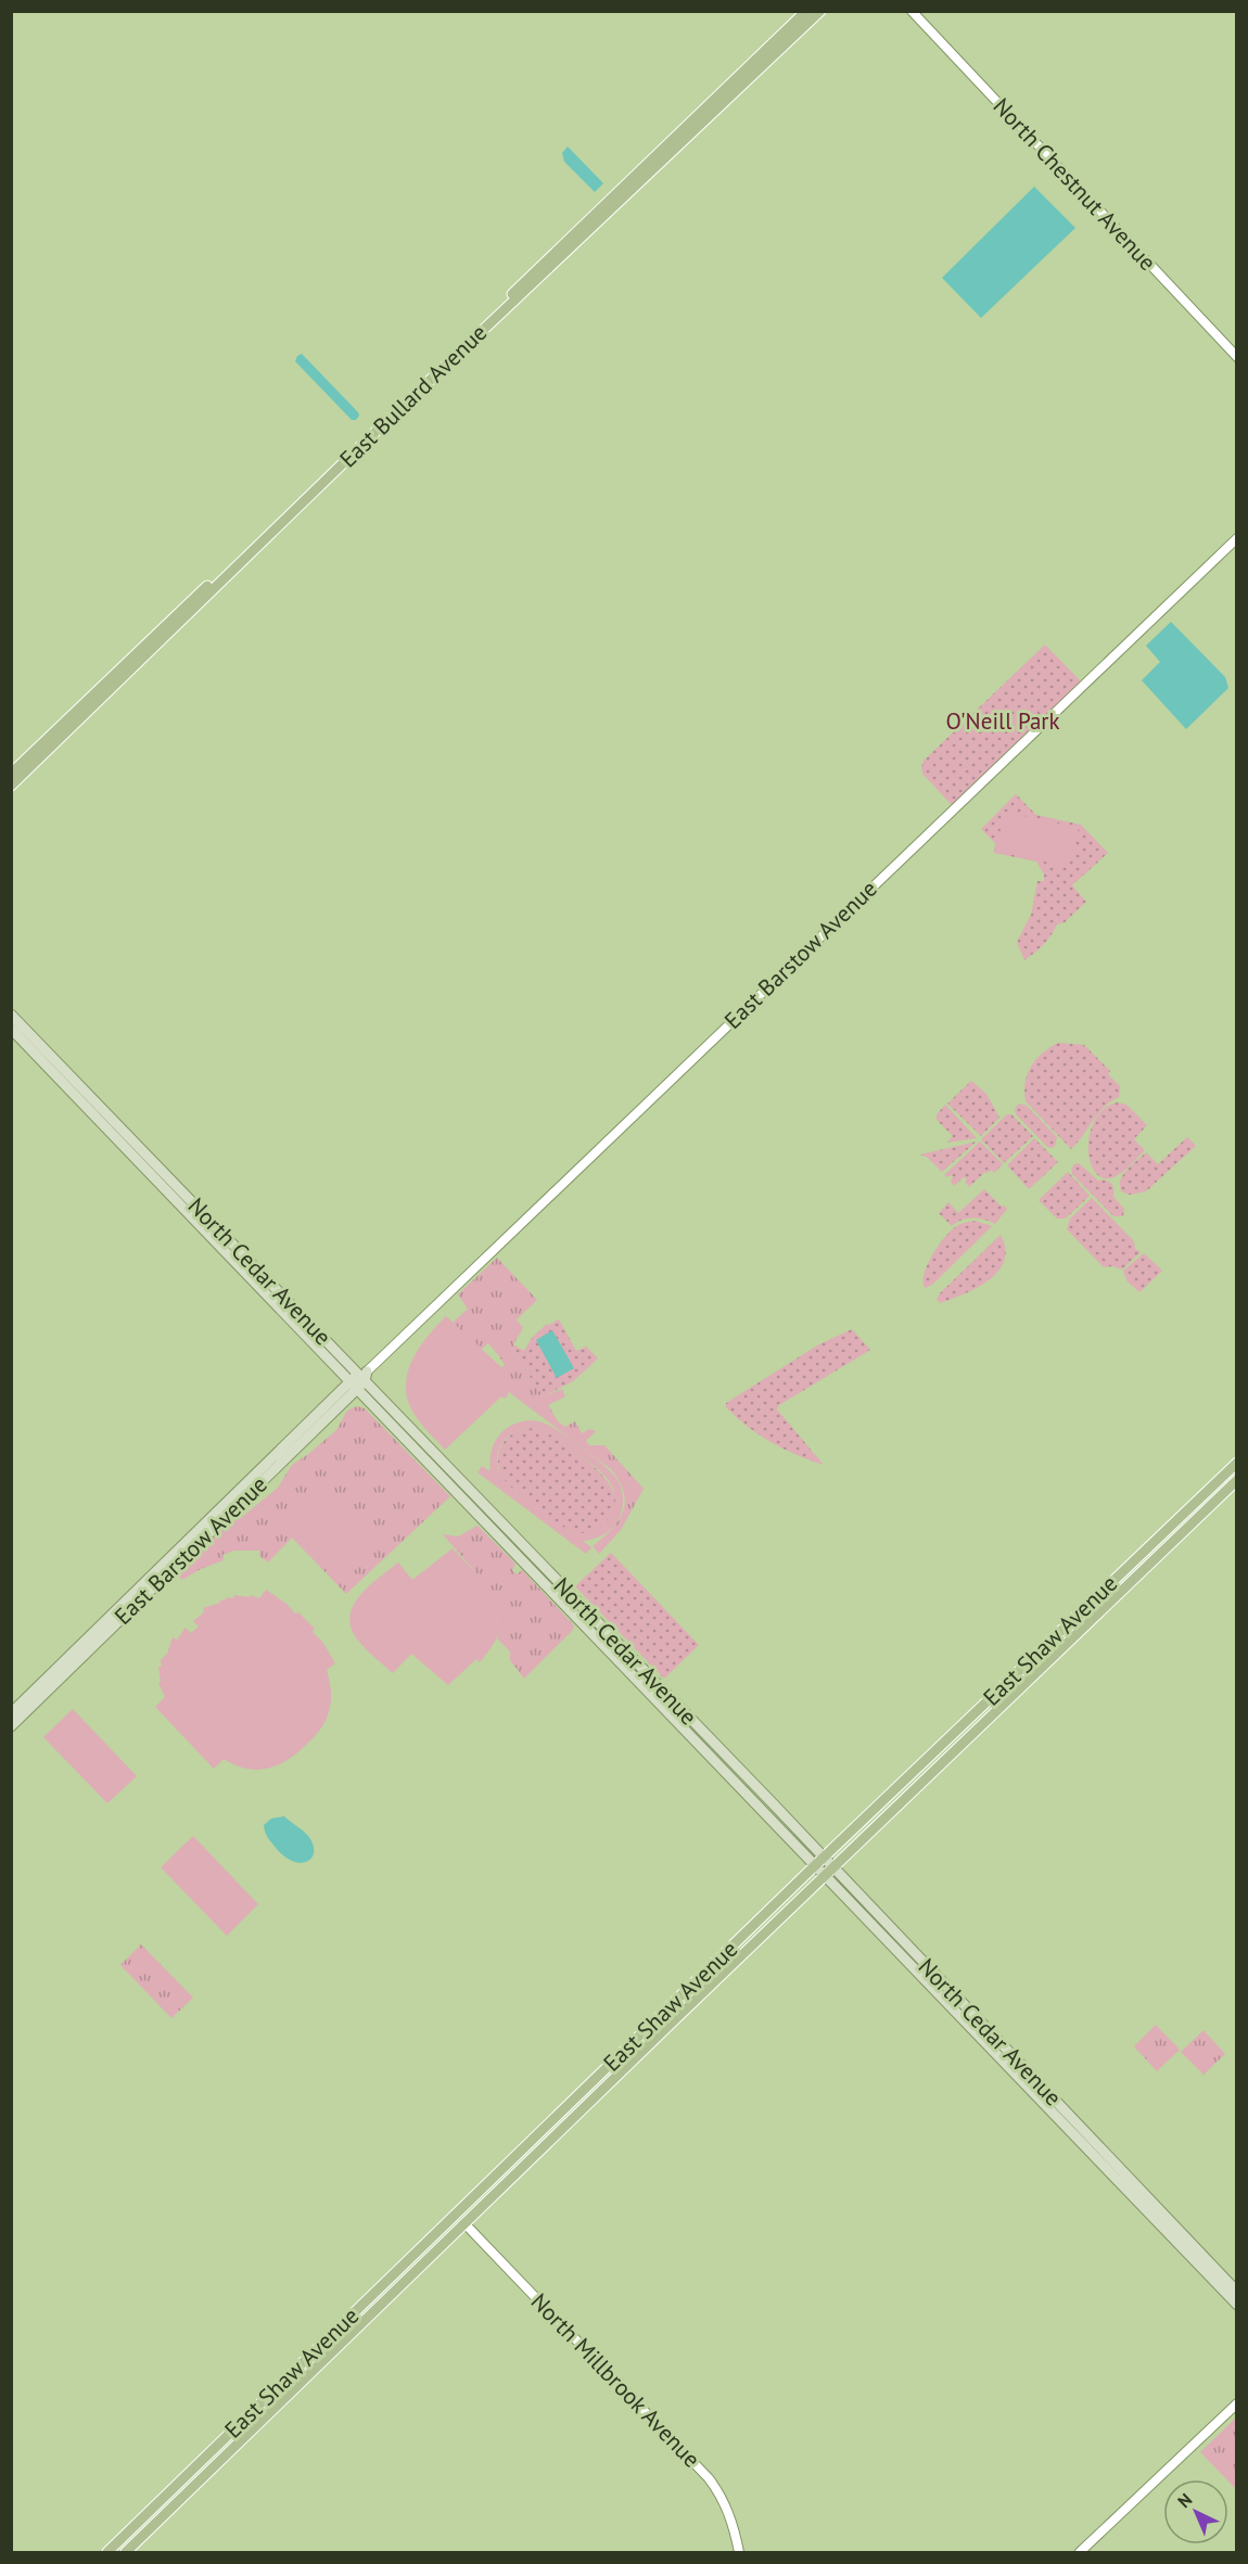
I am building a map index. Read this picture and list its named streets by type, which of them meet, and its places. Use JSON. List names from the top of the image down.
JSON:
{
  "streets": {
    "main road": [
      "East Bullard Avenue",
      "East Barstow Avenue",
      "North Cedar Avenue",
      "East Shaw Avenue"
    ],
    "street": ["North Chestnut Avenue", "North Millbrook Avenue"]
  },
  "crossings": [
    ["East Barstow Avenue", "North Cedar Avenue"],
    ["North Cedar Avenue", "East Shaw Avenue"],
    ["East Shaw Avenue", "North Millbrook Avenue"]
  ],
  "parks": ["O'Neill Park"],
  "north": "top left"
}
